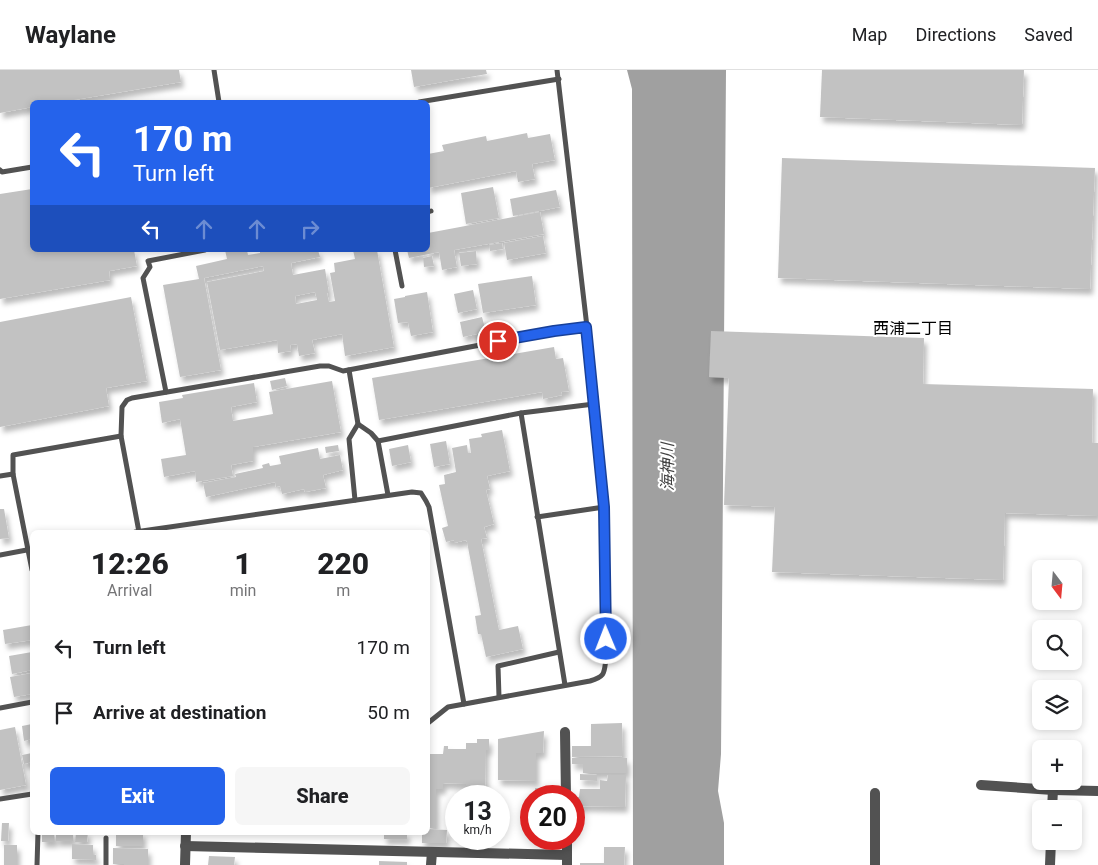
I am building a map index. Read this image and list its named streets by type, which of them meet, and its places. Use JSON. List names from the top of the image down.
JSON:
{
  "districts": ["西浦二丁目"],
  "water": ["海神川"],
  "north": "bottom",
  "page": {
    "header": "Waylane",
    "nav": ["Map", "Directions", "Saved"],
    "turn": ["170 m", "Turn left"],
    "eta": [
      "12:26",
      "Arrival",
      "1",
      "min",
      "220",
      "m"
    ],
    "map_buttons": ["+", "−"],
    "list": [
      {
        "name": "Turn left",
        "value": "170 m"
      },
      {
        "name": "Arrive at destination",
        "value": "50 m"
      }
    ],
    "buttons": ["Exit", "Share"],
    "speed": "13 km/h",
    "limit": "20"
  }
}
